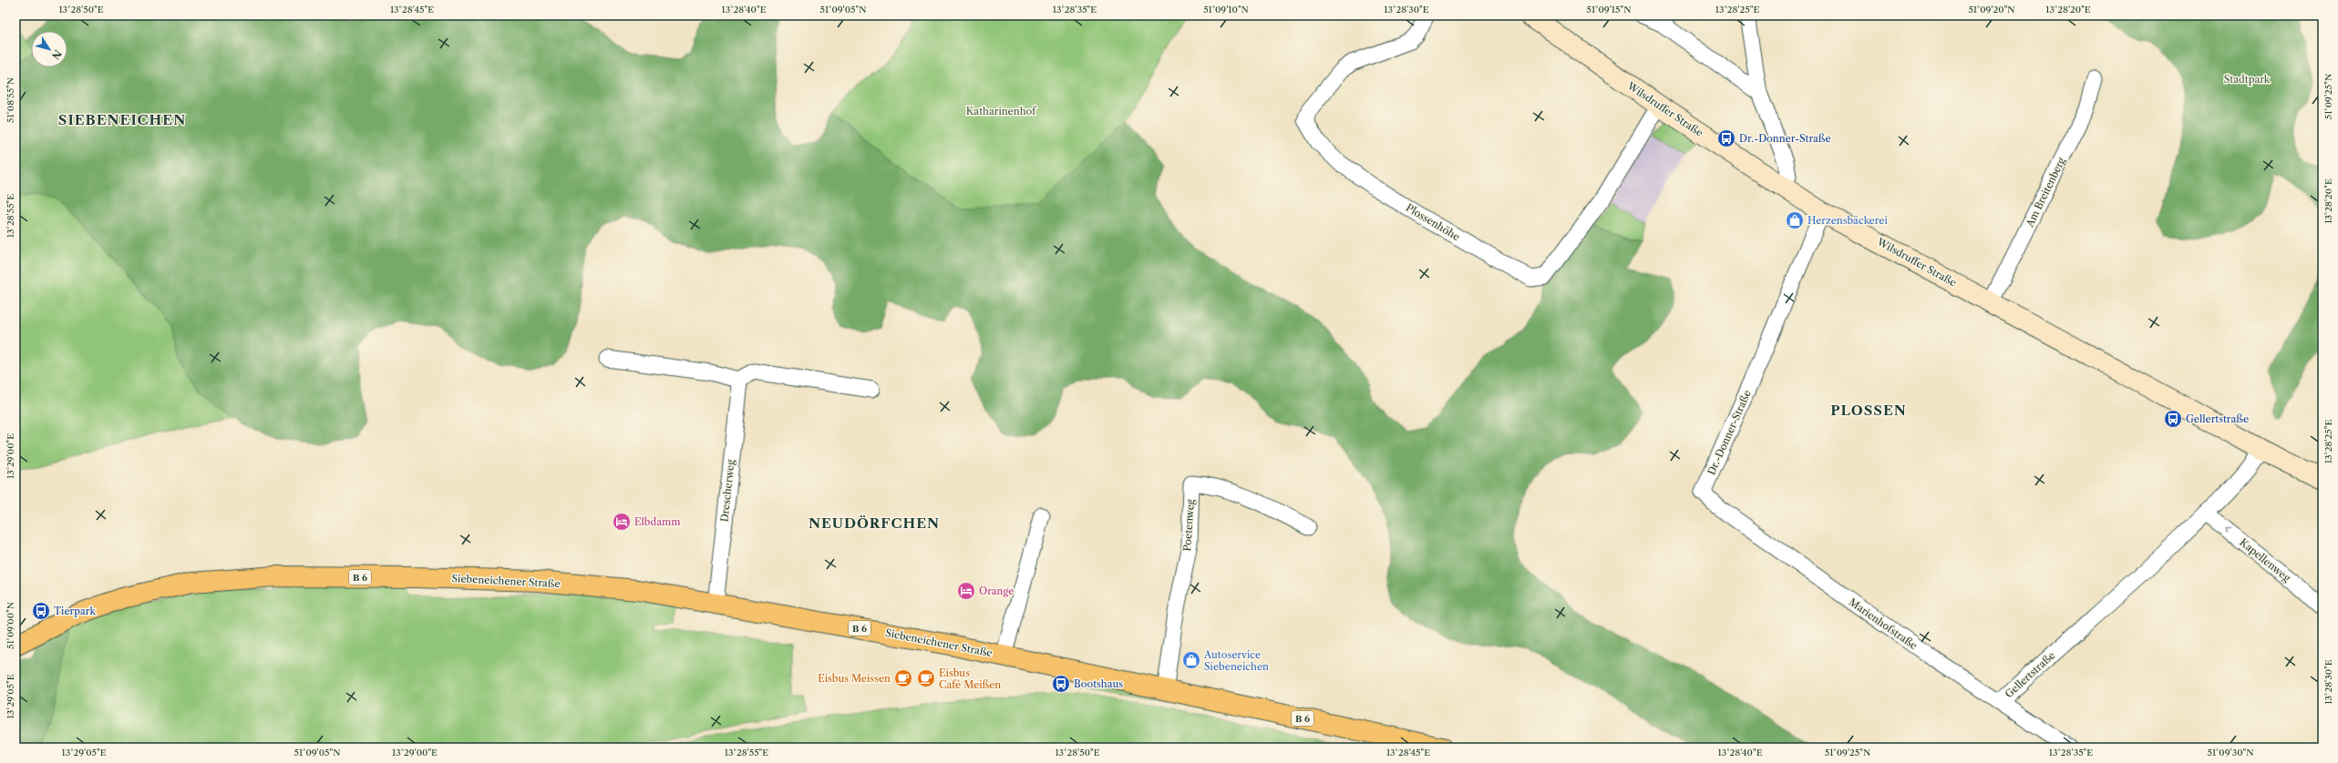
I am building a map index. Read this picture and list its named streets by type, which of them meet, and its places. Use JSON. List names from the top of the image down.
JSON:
{
  "streets": {
    "main road": ["Wilsdruffer Straße", "B 6", "Siebeneichener Straße"],
    "street": [
      "Am Breitenberg",
      "Plossenhöhe",
      "Dr.-Donner-Straße",
      "Drescherweg",
      "Poetenweg",
      "Kapellenweg",
      "Marienhofstraße",
      "Gellertstraße"
    ]
  },
  "crossings": [
    ["Wilsdruffer Straße", "Am Breitenberg"],
    ["Wilsdruffer Straße", "Plossenhöhe"],
    ["Wilsdruffer Straße", "Dr.-Donner-Straße"],
    ["Wilsdruffer Straße", "Gellertstraße"],
    ["Dr.-Donner-Straße", "Marienhofstraße"],
    ["Drescherweg", "Siebeneichener Straße"],
    ["Poetenweg", "Siebeneichener Straße"],
    ["Kapellenweg", "Gellertstraße"],
    ["Marienhofstraße", "Gellertstraße"]
  ],
  "one_way": ["Kapellenweg"],
  "districts": ["SIEBENEICHEN", "PLOSSEN", "NEUDÖRFCHEN"],
  "parks": ["Stadtpark", "Katharinenhof"],
  "places": {
    "bus stop": [
      "Dr.-Donner-Straße",
      "Gellertstraße",
      "Tierpark",
      "Bootshaus"
    ],
    "shop": ["Herzensbäckerei", "Autoservice Siebeneichen"],
    "hotel": ["Elbdamm", "Orange"],
    "cafe": ["Eisbus Meissen", "Eisbus Café Meißen"]
  },
  "north": "bottom right",
  "coordinates": [
    "13°28'50\"E",
    "13°28'45\"E",
    "13°28'40\"E",
    "51°09'05\"N",
    "13°28'35\"E",
    "51°09'10\"N",
    "13°28'30\"E",
    "51°09'15\"N",
    "13°28'25\"E",
    "51°09'20\"N",
    "13°28'20\"E",
    "51°09'25\"N",
    "51°08'55\"N",
    "13°28'55\"E",
    "13°29'00\"E",
    "51°09'00\"N",
    "13°29'05\"E",
    "51°09'30\"N"
  ]
}
